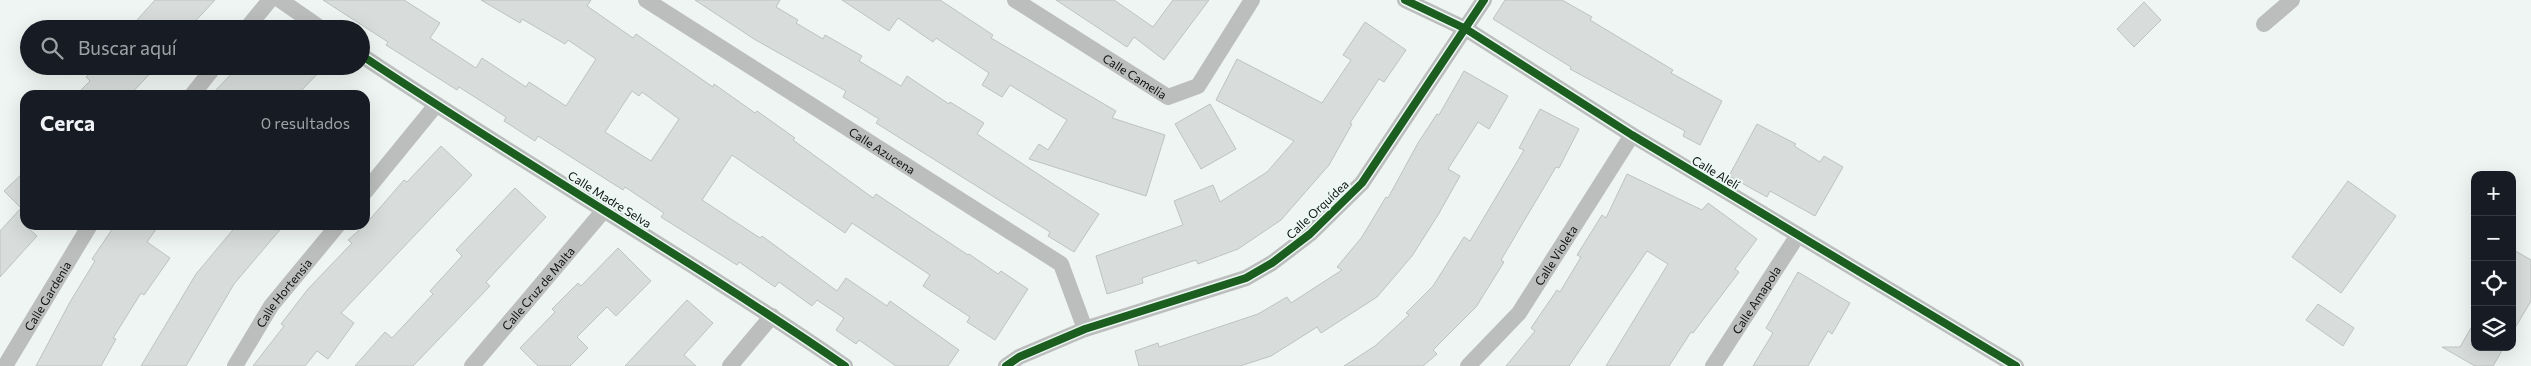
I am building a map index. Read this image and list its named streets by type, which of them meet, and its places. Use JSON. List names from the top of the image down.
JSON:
{
  "streets": {
    "street": [
      "Calle Camelia",
      "Calle Azucena",
      "Calle Alelí",
      "Calle Madre Selva",
      "Calle Orquídea",
      "Calle Violeta",
      "Calle Cruz de Malta",
      "Calle Hortensia",
      "Calle Gardenia",
      "Calle Amapola"
    ]
  },
  "crossings": [
    ["Calle Azucena", "Calle Orquídea"],
    ["Calle Alelí", "Calle Orquídea"],
    ["Calle Alelí", "Calle Violeta"],
    ["Calle Alelí", "Calle Amapola"],
    ["Calle Madre Selva", "Calle Cruz de Malta"]
  ],
  "page": {
    "search": "Buscar aquí",
    "heading": ["Cerca", "0 resultados"],
    "map_buttons": ["+", "−"]
  }
}
